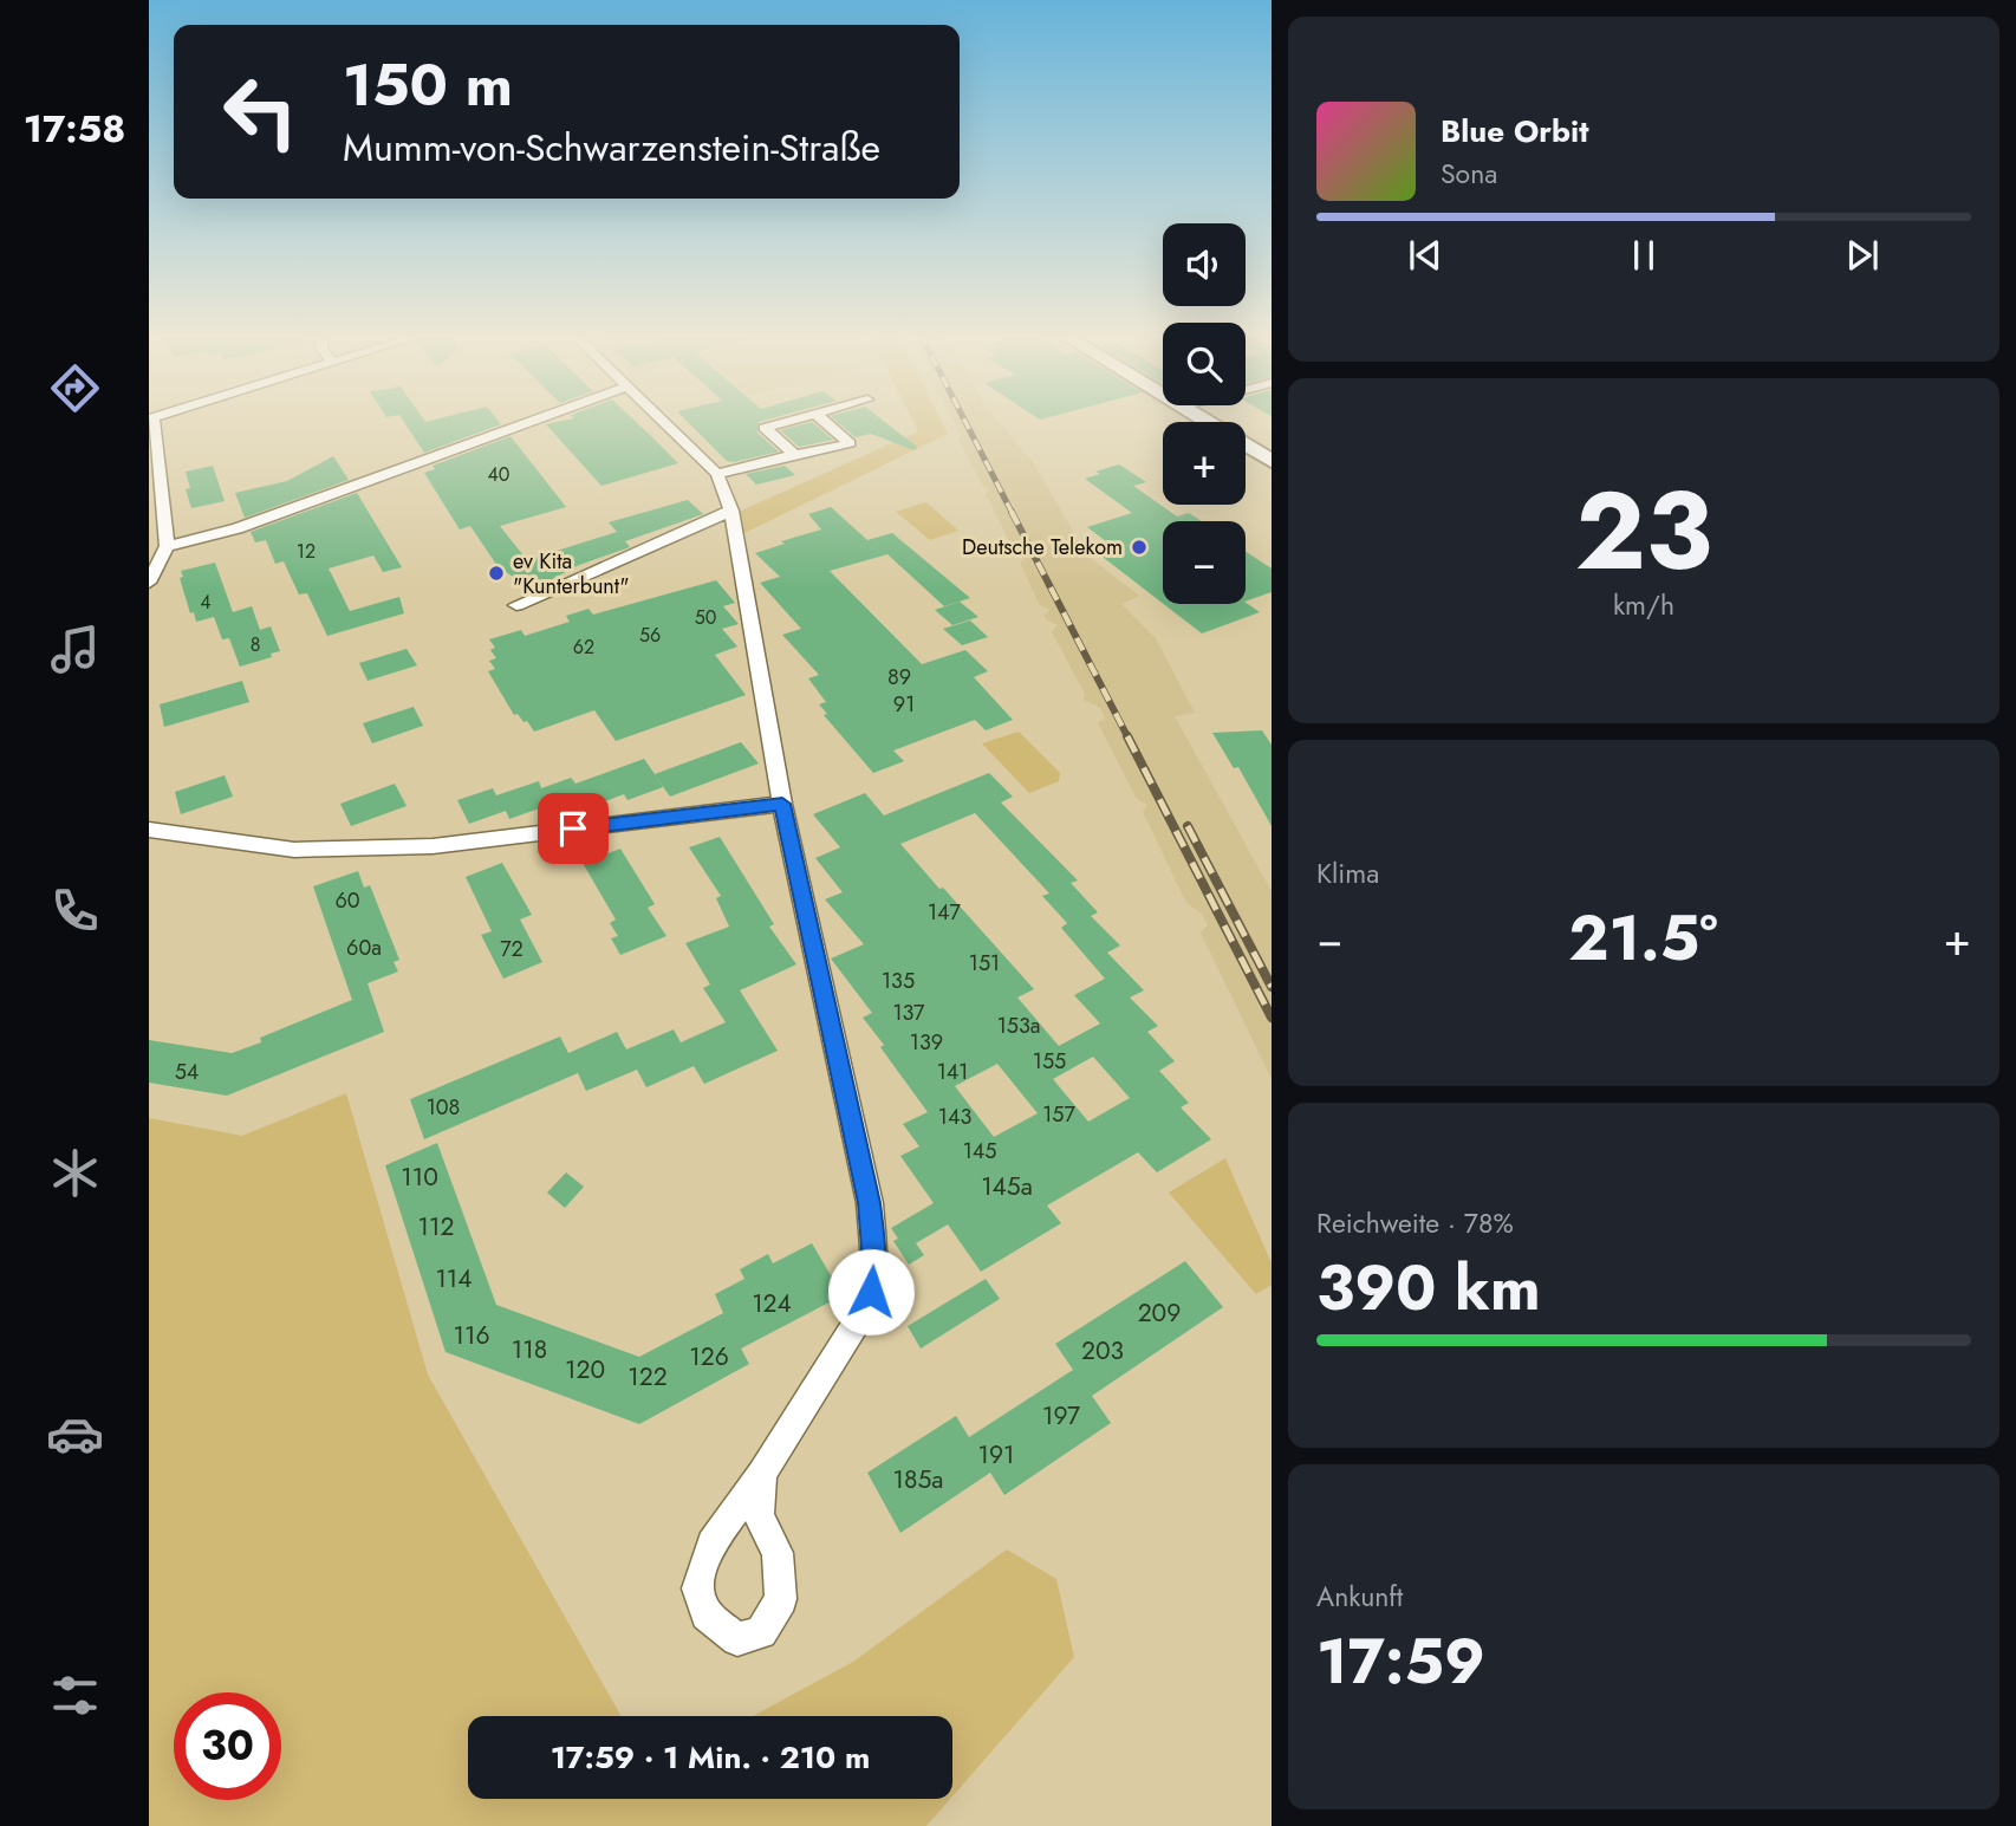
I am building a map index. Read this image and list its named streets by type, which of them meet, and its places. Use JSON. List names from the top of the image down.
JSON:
{
  "places": ["Deutsche Telekom", "ev Kita \"Kunterbunt\""],
  "house_numbers": [
    "40",
    "12",
    "4",
    "50",
    "56",
    "8",
    "62",
    "89",
    "91",
    "60",
    "147",
    "60a",
    "72",
    "151",
    "135",
    "137",
    "153a",
    "139",
    "155",
    "54",
    "141",
    "108",
    "157",
    "143",
    "145",
    "110",
    "145a",
    "112",
    "114",
    "124",
    "209",
    "116",
    "118",
    "203",
    "126",
    "120",
    "122",
    "197",
    "191",
    "185a"
  ],
  "page": {
    "tabs": "17:58",
    "turn": ["150 m", "Mumm-von-Schwarzenstein-Straße"],
    "song": ["Blue Orbit", "Sona"],
    "map_buttons": ["+", "−"],
    "tile": [
      ["23", "km/h"],
      "Klima",
      ["Reichweite · 78%", "390 km"],
      ["Ankunft", "17:59"]
    ],
    "heat": ["−", "21.5°", "+"],
    "limit": "30",
    "trip": "17:59 · 1 Min. · 210 m"
  }
}
